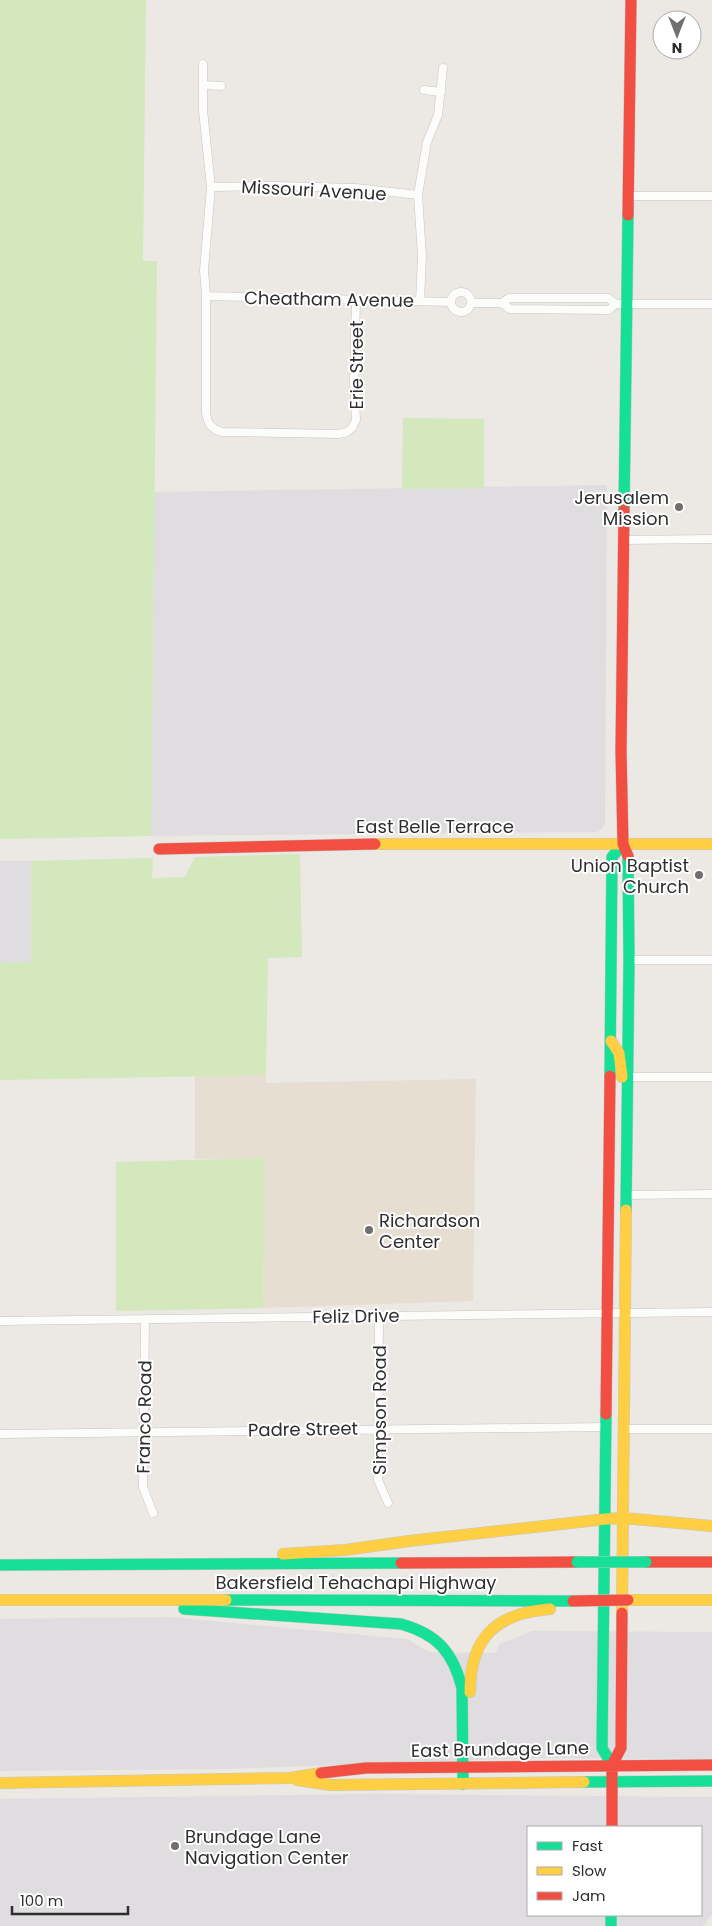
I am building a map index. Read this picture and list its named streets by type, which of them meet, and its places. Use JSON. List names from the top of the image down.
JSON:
{
  "streets": {
    "main road": ["East Belle Terrace", "Bakersfield Tehachapi Highway", "East Brundage Lane"],
    "street": [
      "Missouri Avenue",
      "Cheatham Avenue",
      "Erie Street",
      "Feliz Drive",
      "Simpson Road",
      "Franco Road",
      "Padre Street"
    ]
  },
  "crossings": [
    ["Cheatham Avenue", "Erie Street"],
    ["Feliz Drive", "Simpson Road"],
    ["Feliz Drive", "Franco Road"],
    ["Simpson Road", "Padre Street"],
    ["Franco Road", "Padre Street"]
  ],
  "places": [
    "Jerusalem Mission",
    "Union Baptist Church",
    "Richardson Center",
    "Brundage Lane Navigation Center"
  ],
  "legend": ["Fast", "Slow", "Jam"],
  "scale_bar": "100 m",
  "north": "bottom"
}
